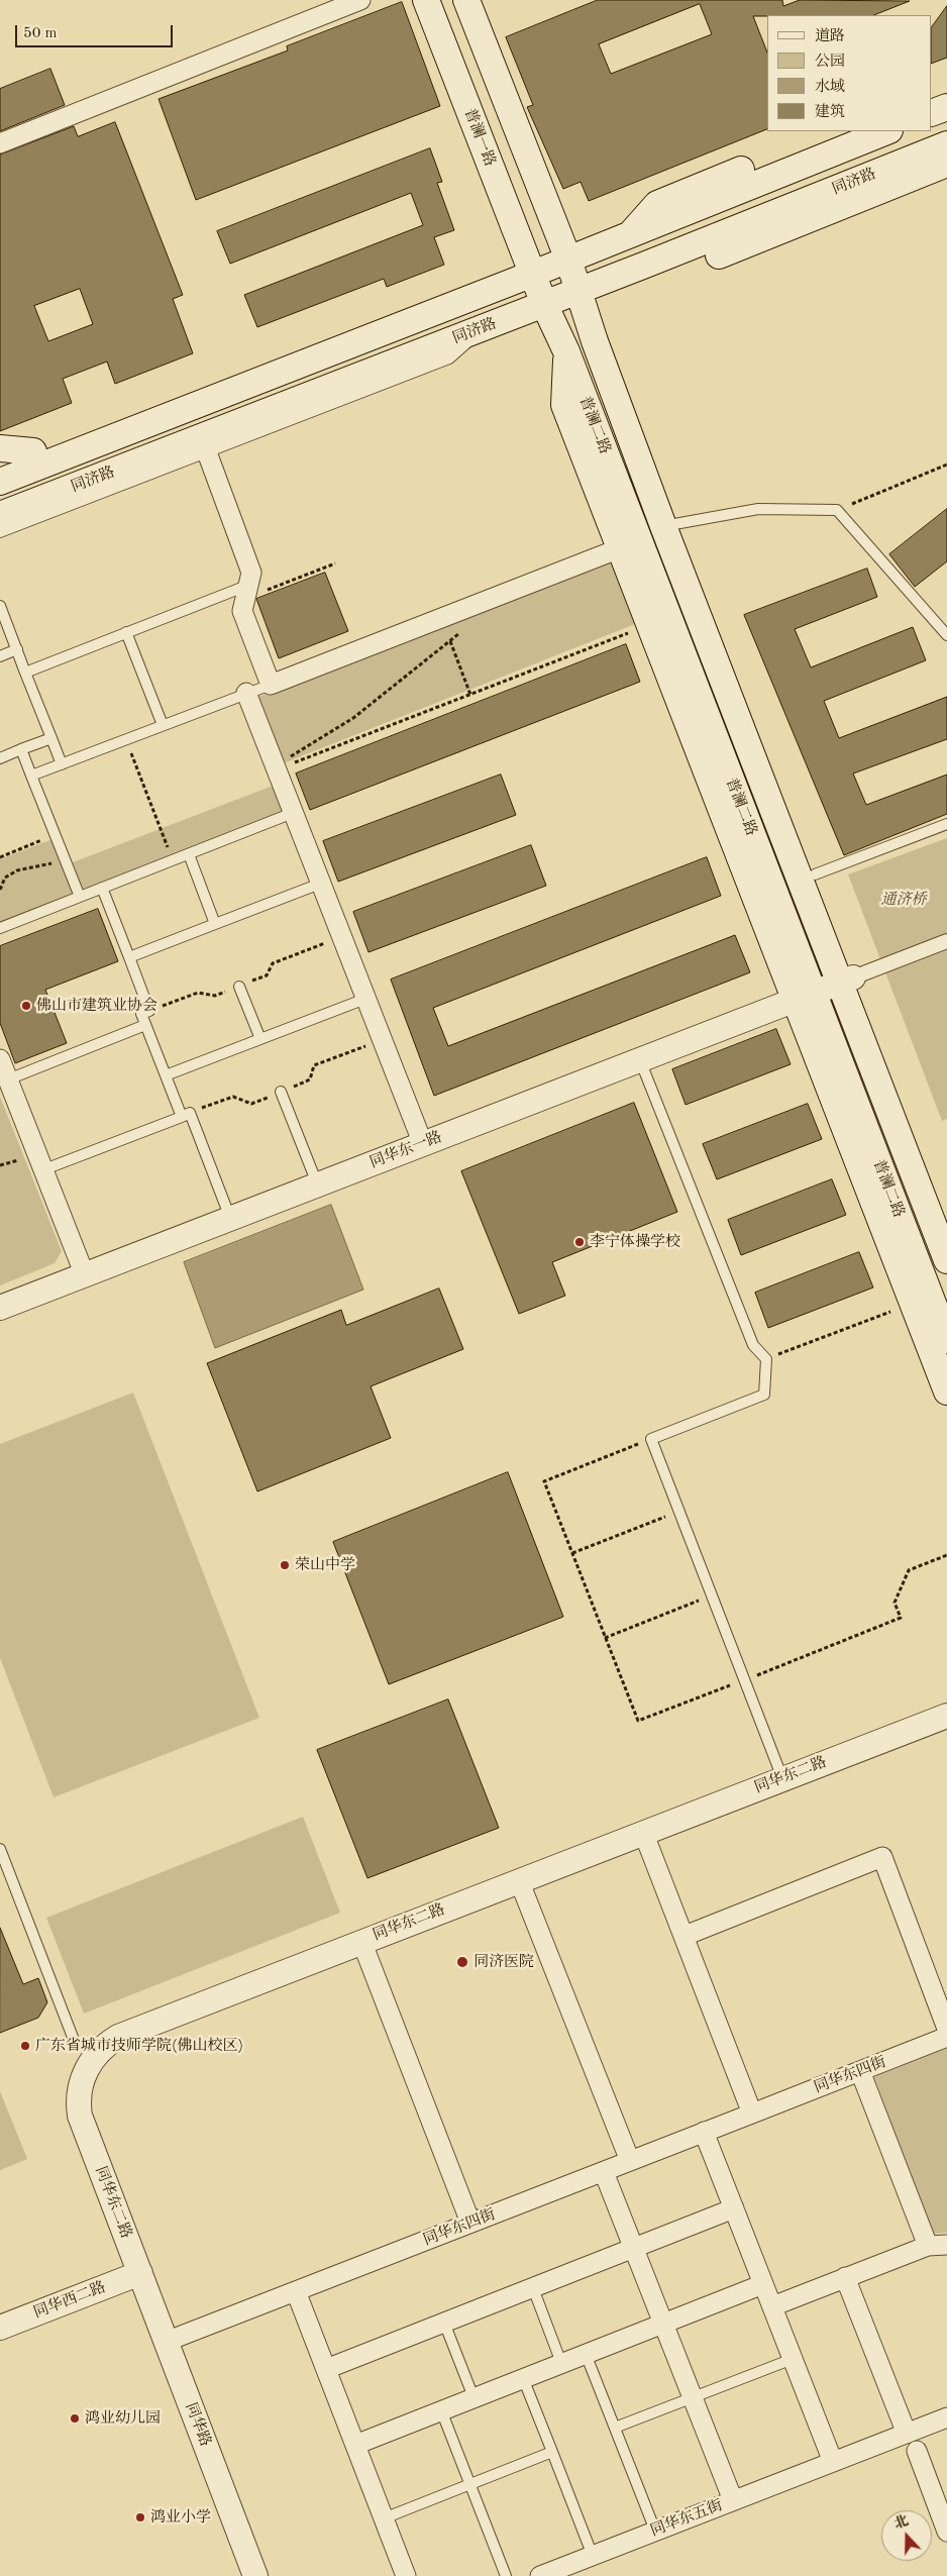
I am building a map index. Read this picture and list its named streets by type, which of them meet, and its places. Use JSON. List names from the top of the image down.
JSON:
{
  "streets": {
    "main road": ["普澜一路", "同济路", "普澜二路"],
    "street": [
      "同华东一路",
      "同华东二路",
      "同华东四街",
      "同华西二路",
      "同华路",
      "同华东五街"
    ]
  },
  "crossings": [
    ["普澜一路", "普澜二路"],
    ["同济路", "普澜二路"],
    ["普澜二路", "同华东一路"],
    ["同华东二路", "同华西二路"],
    ["同华东二路", "同华路"],
    ["同华东四街", "同华路"],
    ["同华西二路", "同华路"]
  ],
  "parks": ["通济桥"],
  "places": [
    "佛山市建筑业协会",
    "李宁体操学校",
    "荣山中学",
    "同济医院",
    "广东省城市技师学院(佛山校区)",
    "鸿业幼儿园",
    "鸿业小学"
  ],
  "legend": [
    "道路",
    "公园",
    "水域",
    "建筑"
  ],
  "scale_bar": "50 m",
  "north": "top"
}
